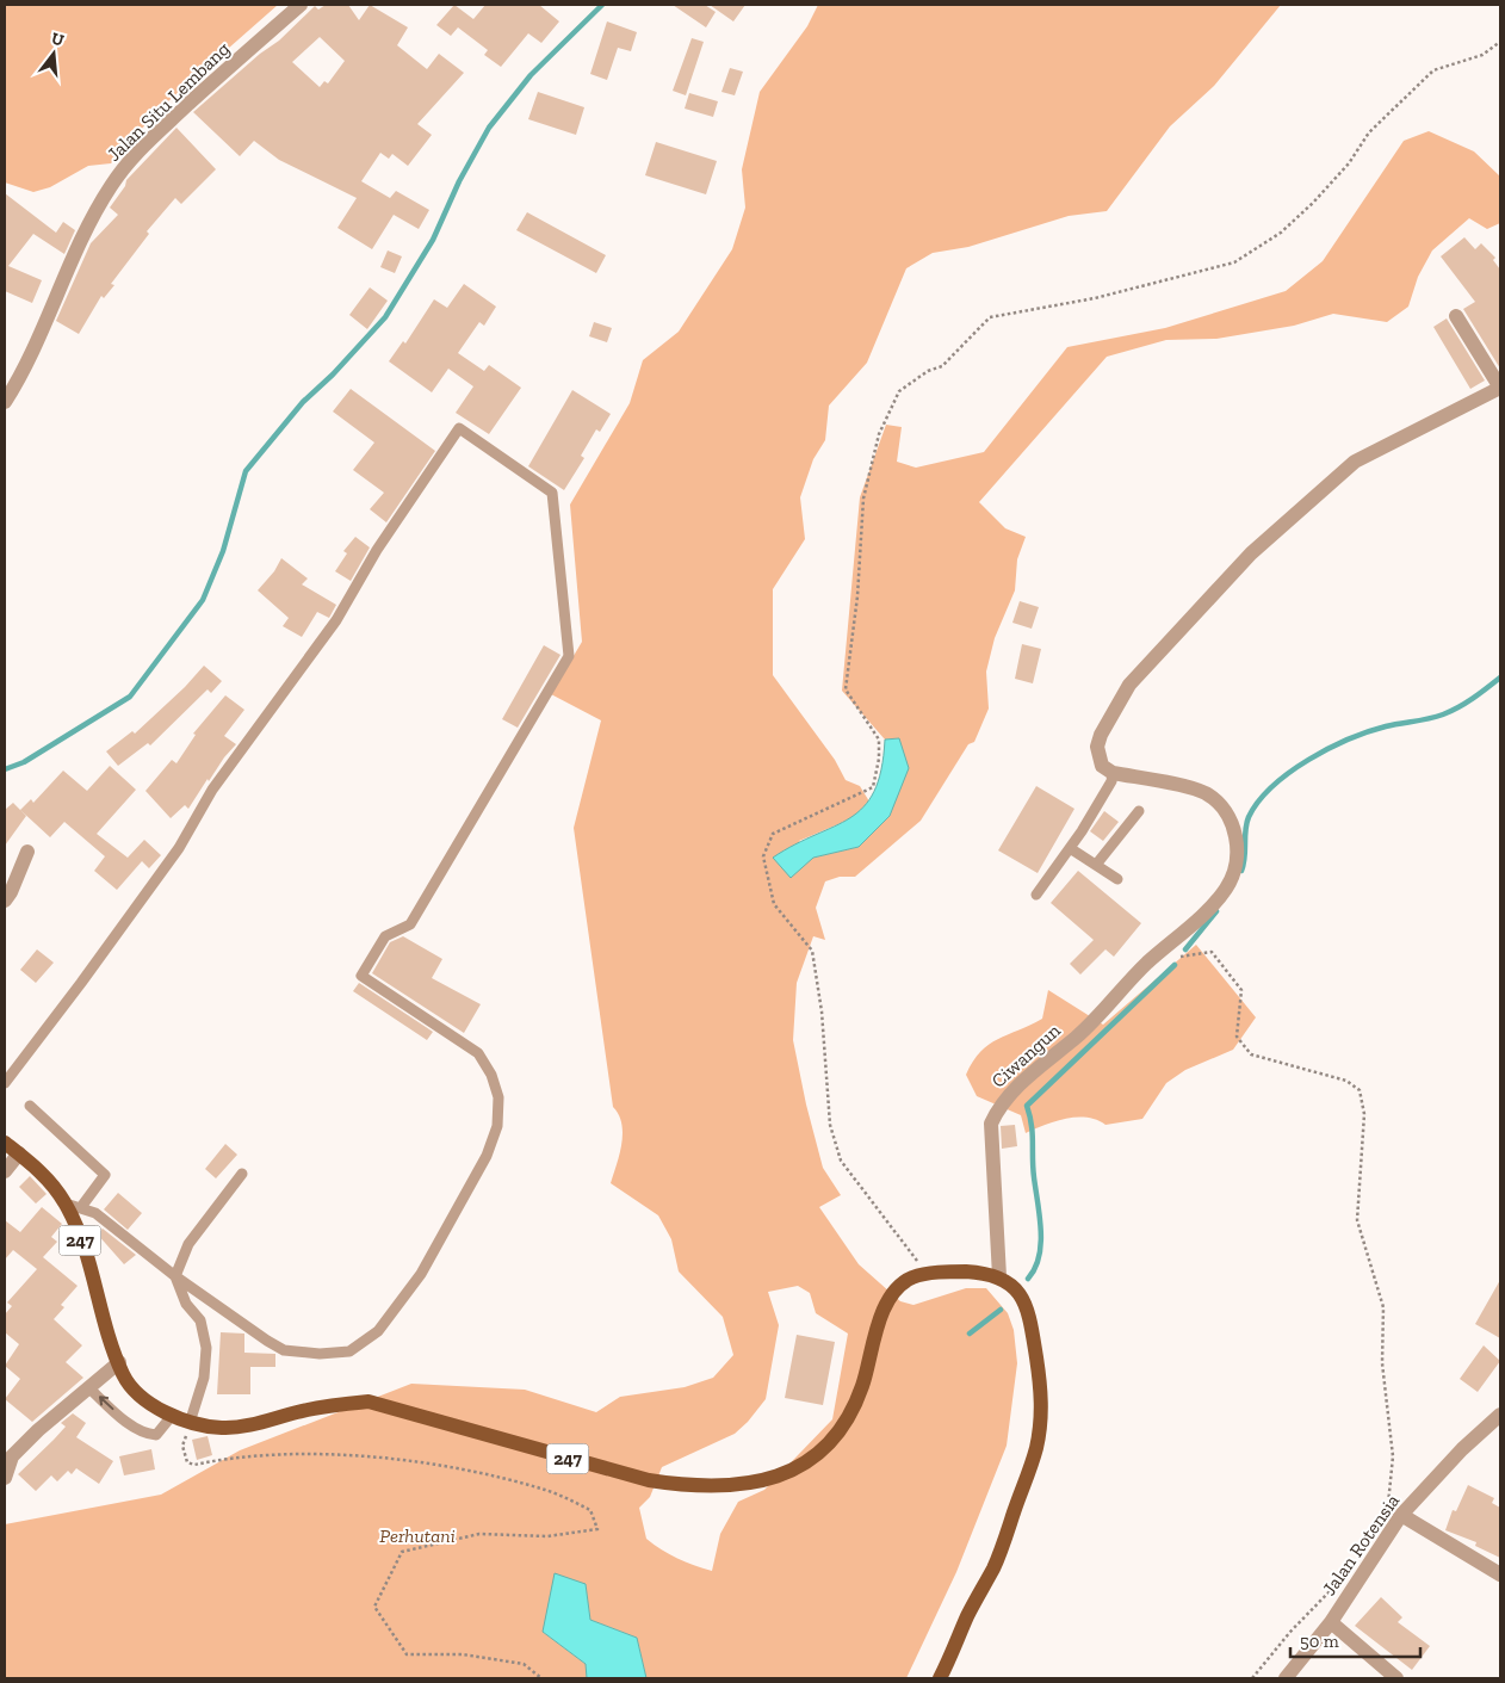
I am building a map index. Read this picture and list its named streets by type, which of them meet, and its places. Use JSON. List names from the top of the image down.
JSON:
{
  "streets": {
    "main road": ["247"],
    "street": ["Jalan Situ Lembang", "Ciwangun", "Jalan Rotensia"]
  },
  "crossings": [
    ["Ciwangun", "247"]
  ],
  "parks": ["Perhutani"],
  "scale_bar": "50 m",
  "north": "top"
}
